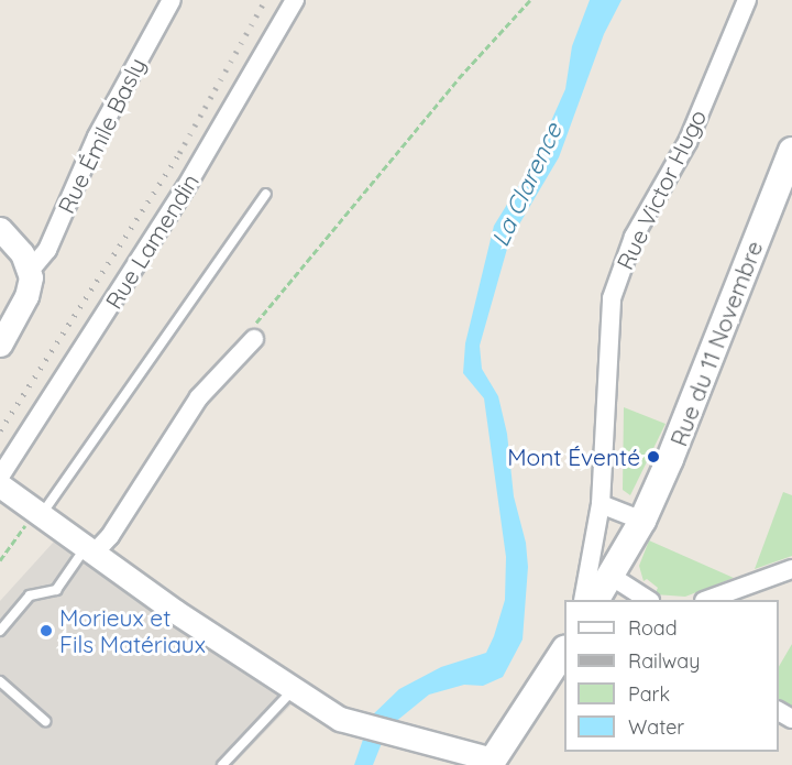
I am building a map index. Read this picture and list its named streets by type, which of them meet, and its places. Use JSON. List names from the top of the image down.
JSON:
{
  "streets": {
    "main road": ["Rue du 11 Novembre"],
    "street": ["Rue Émile Basly", "Rue Victor Hugo", "Rue Lamendin"]
  },
  "water": ["La Clarence"],
  "places": ["Mont Éventé", "Morieux et Fils Matériaux"],
  "legend": [
    "Road",
    "Railway",
    "Park",
    "Water"
  ]
}
